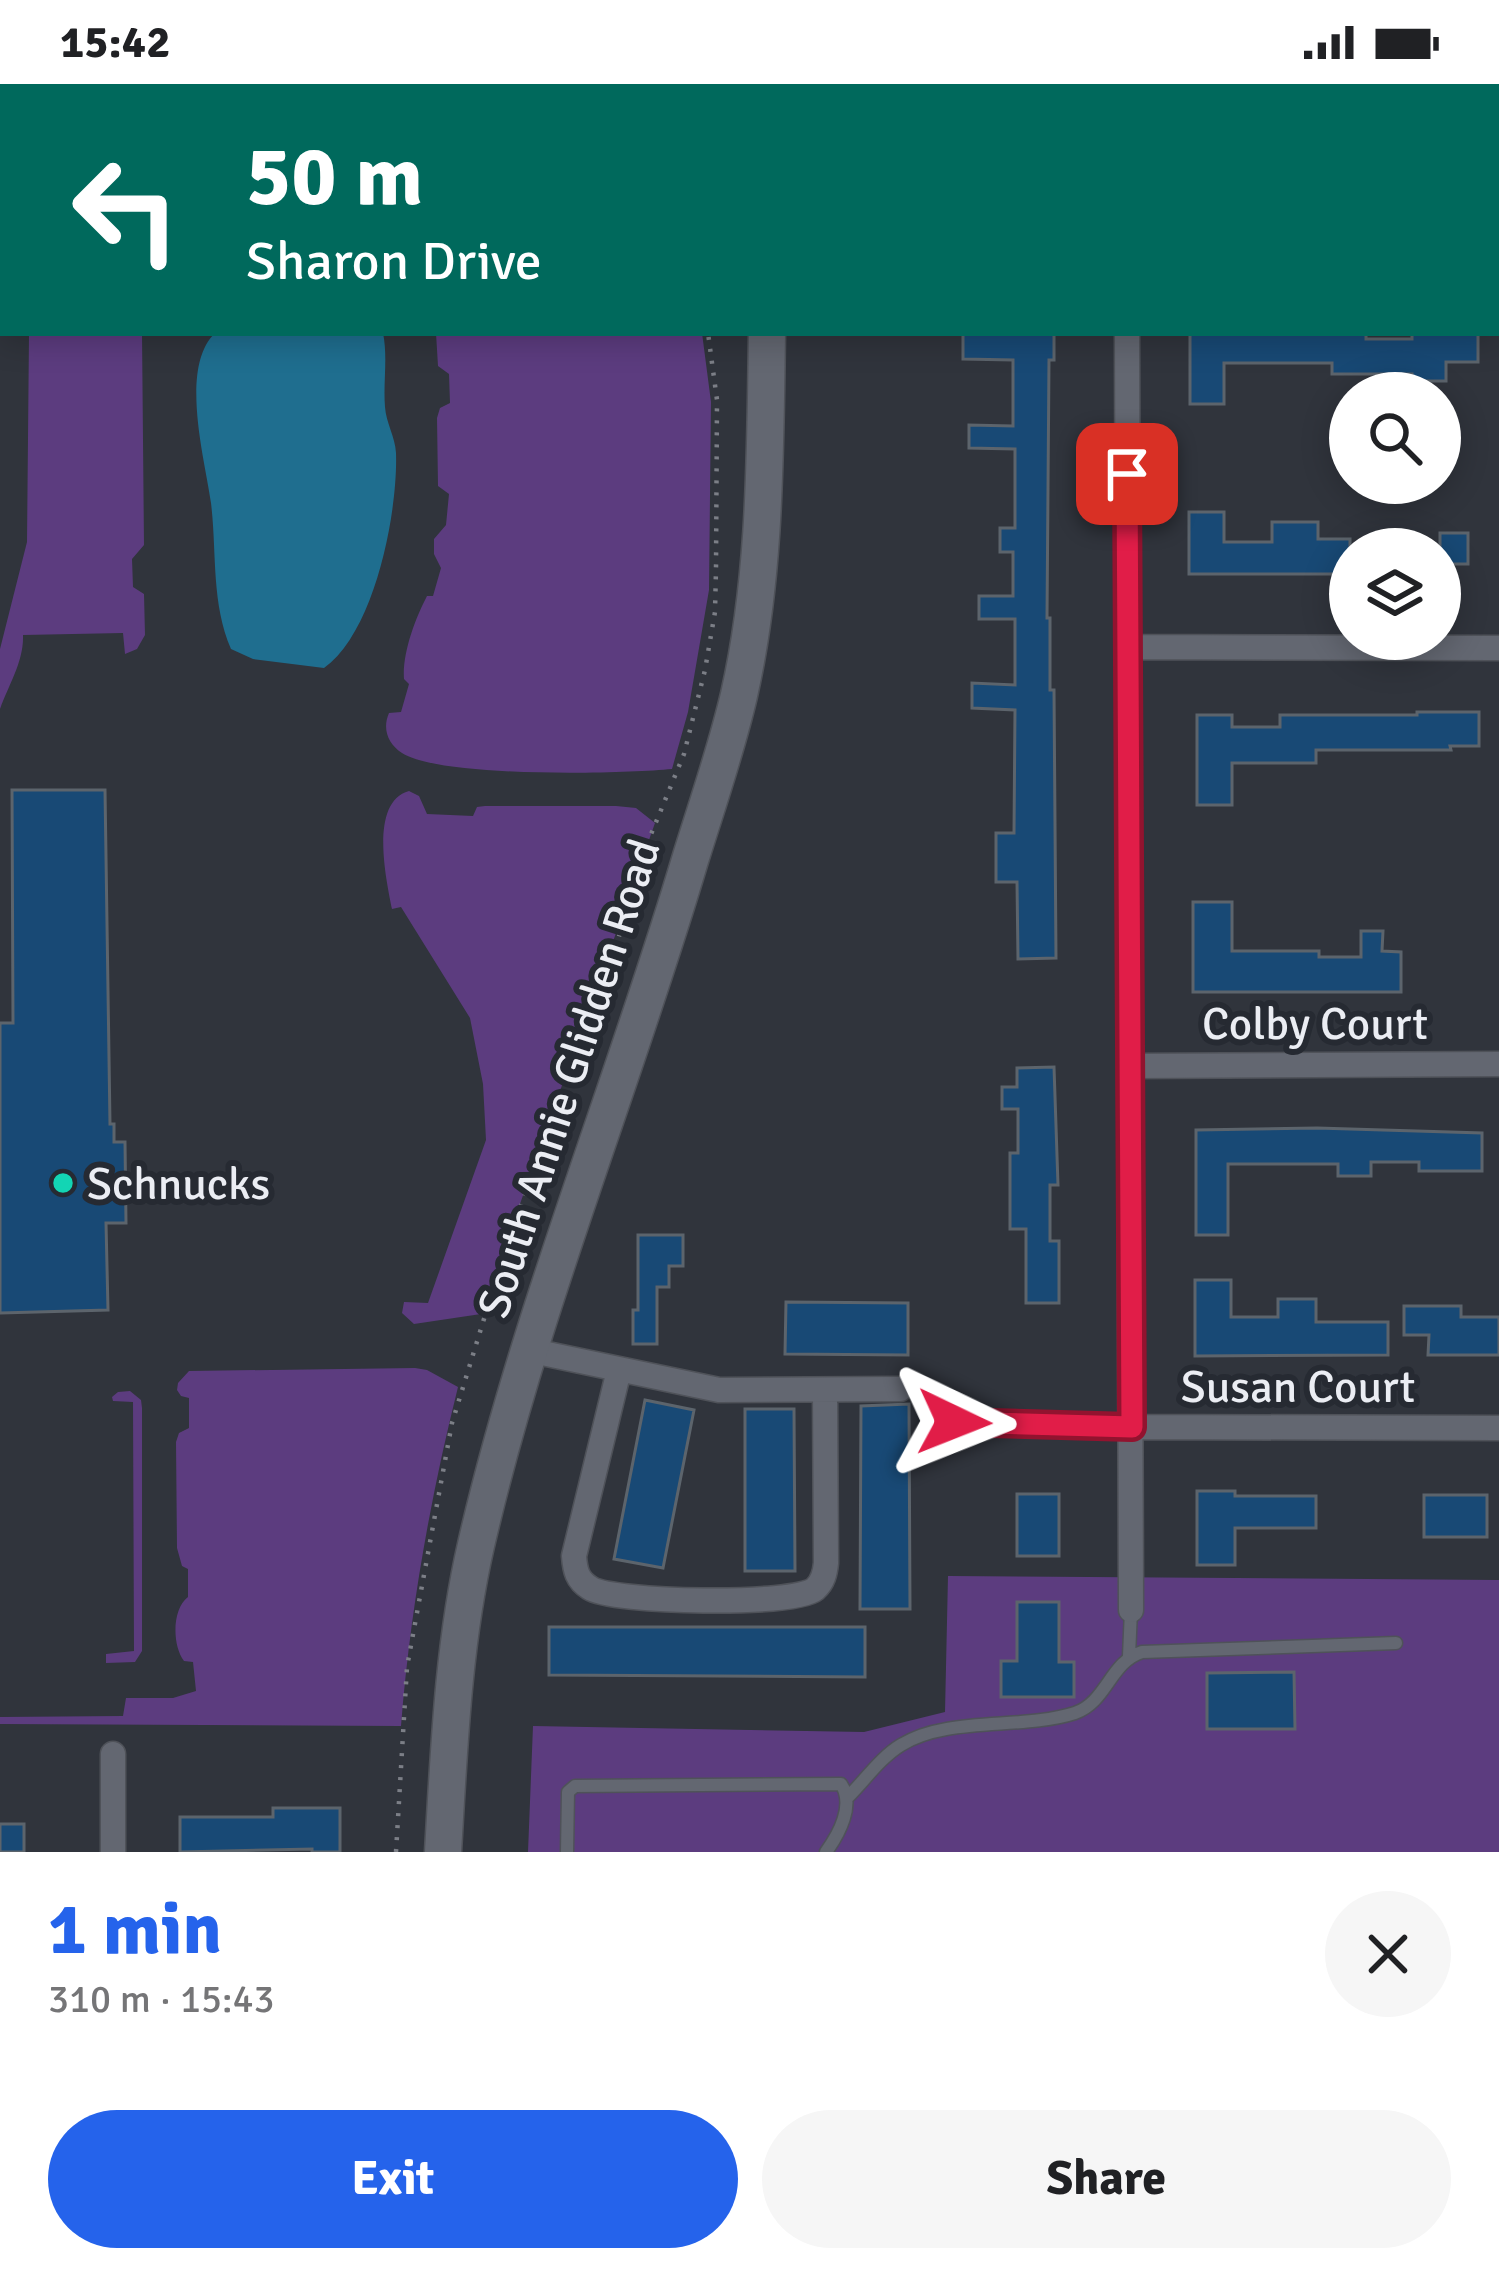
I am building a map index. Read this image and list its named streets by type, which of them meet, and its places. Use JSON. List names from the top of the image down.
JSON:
{
  "streets": {
    "main road": ["South Annie Glidden Road"],
    "street": ["Colby Court", "Susan Court"]
  },
  "places": ["Schnucks"],
  "page": {
    "status": "15:42",
    "turn": ["50 m", "Sharon Drive"],
    "heading": ["1 min", "310 m · 15:43"],
    "buttons": ["Exit", "Share"]
  }
}
